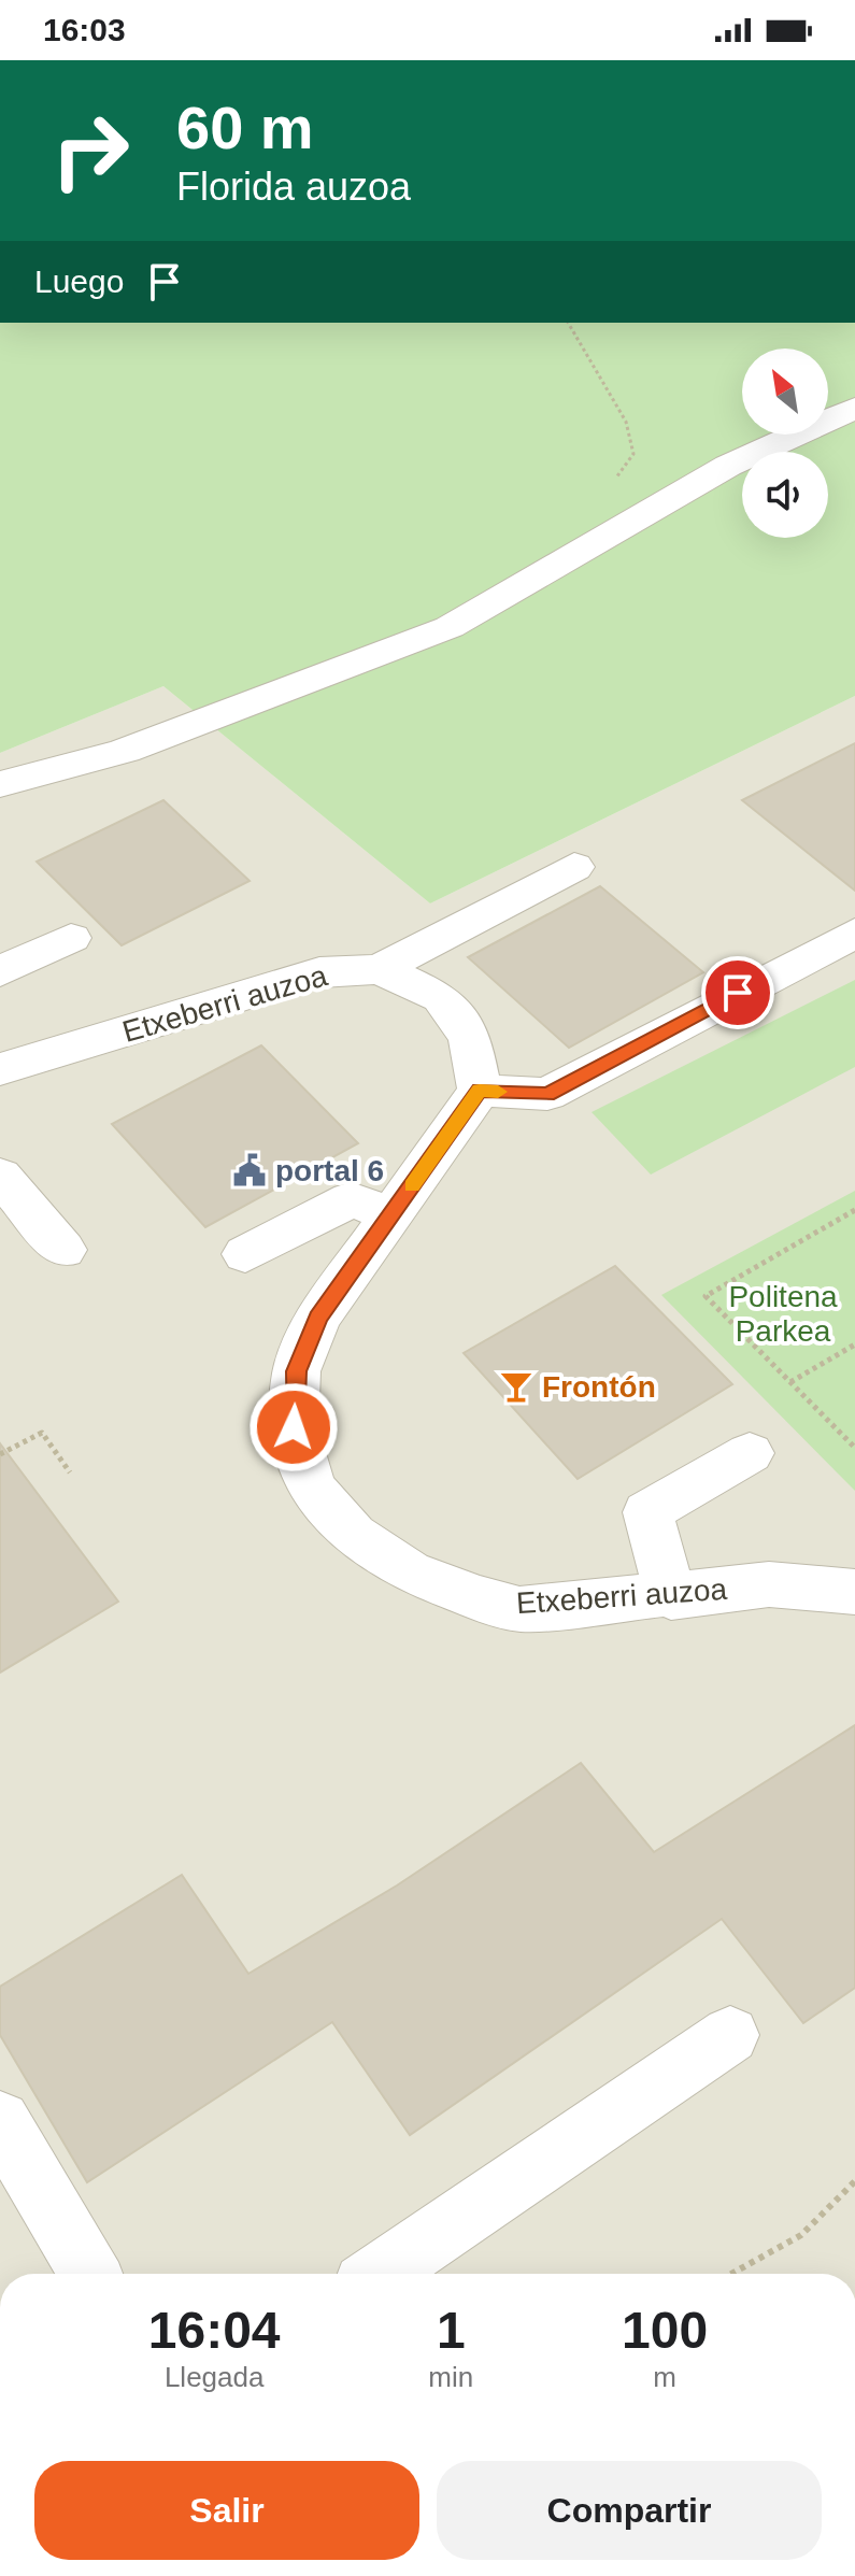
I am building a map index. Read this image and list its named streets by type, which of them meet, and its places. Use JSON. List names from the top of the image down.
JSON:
{
  "streets": {
    "street": ["Etxeberri auzoa"]
  },
  "parks": ["Politena Parkea"],
  "places": {
    "public building": ["portal 6"],
    "bar": ["Frontón"]
  },
  "north": "top left",
  "page": {
    "status": "16:03",
    "turn": ["60 m", "Florida auzoa"],
    "then": "Luego",
    "eta": [
      "16:04",
      "Llegada",
      "1",
      "min",
      "100",
      "m"
    ],
    "buttons": ["Salir", "Compartir"]
  }
}
